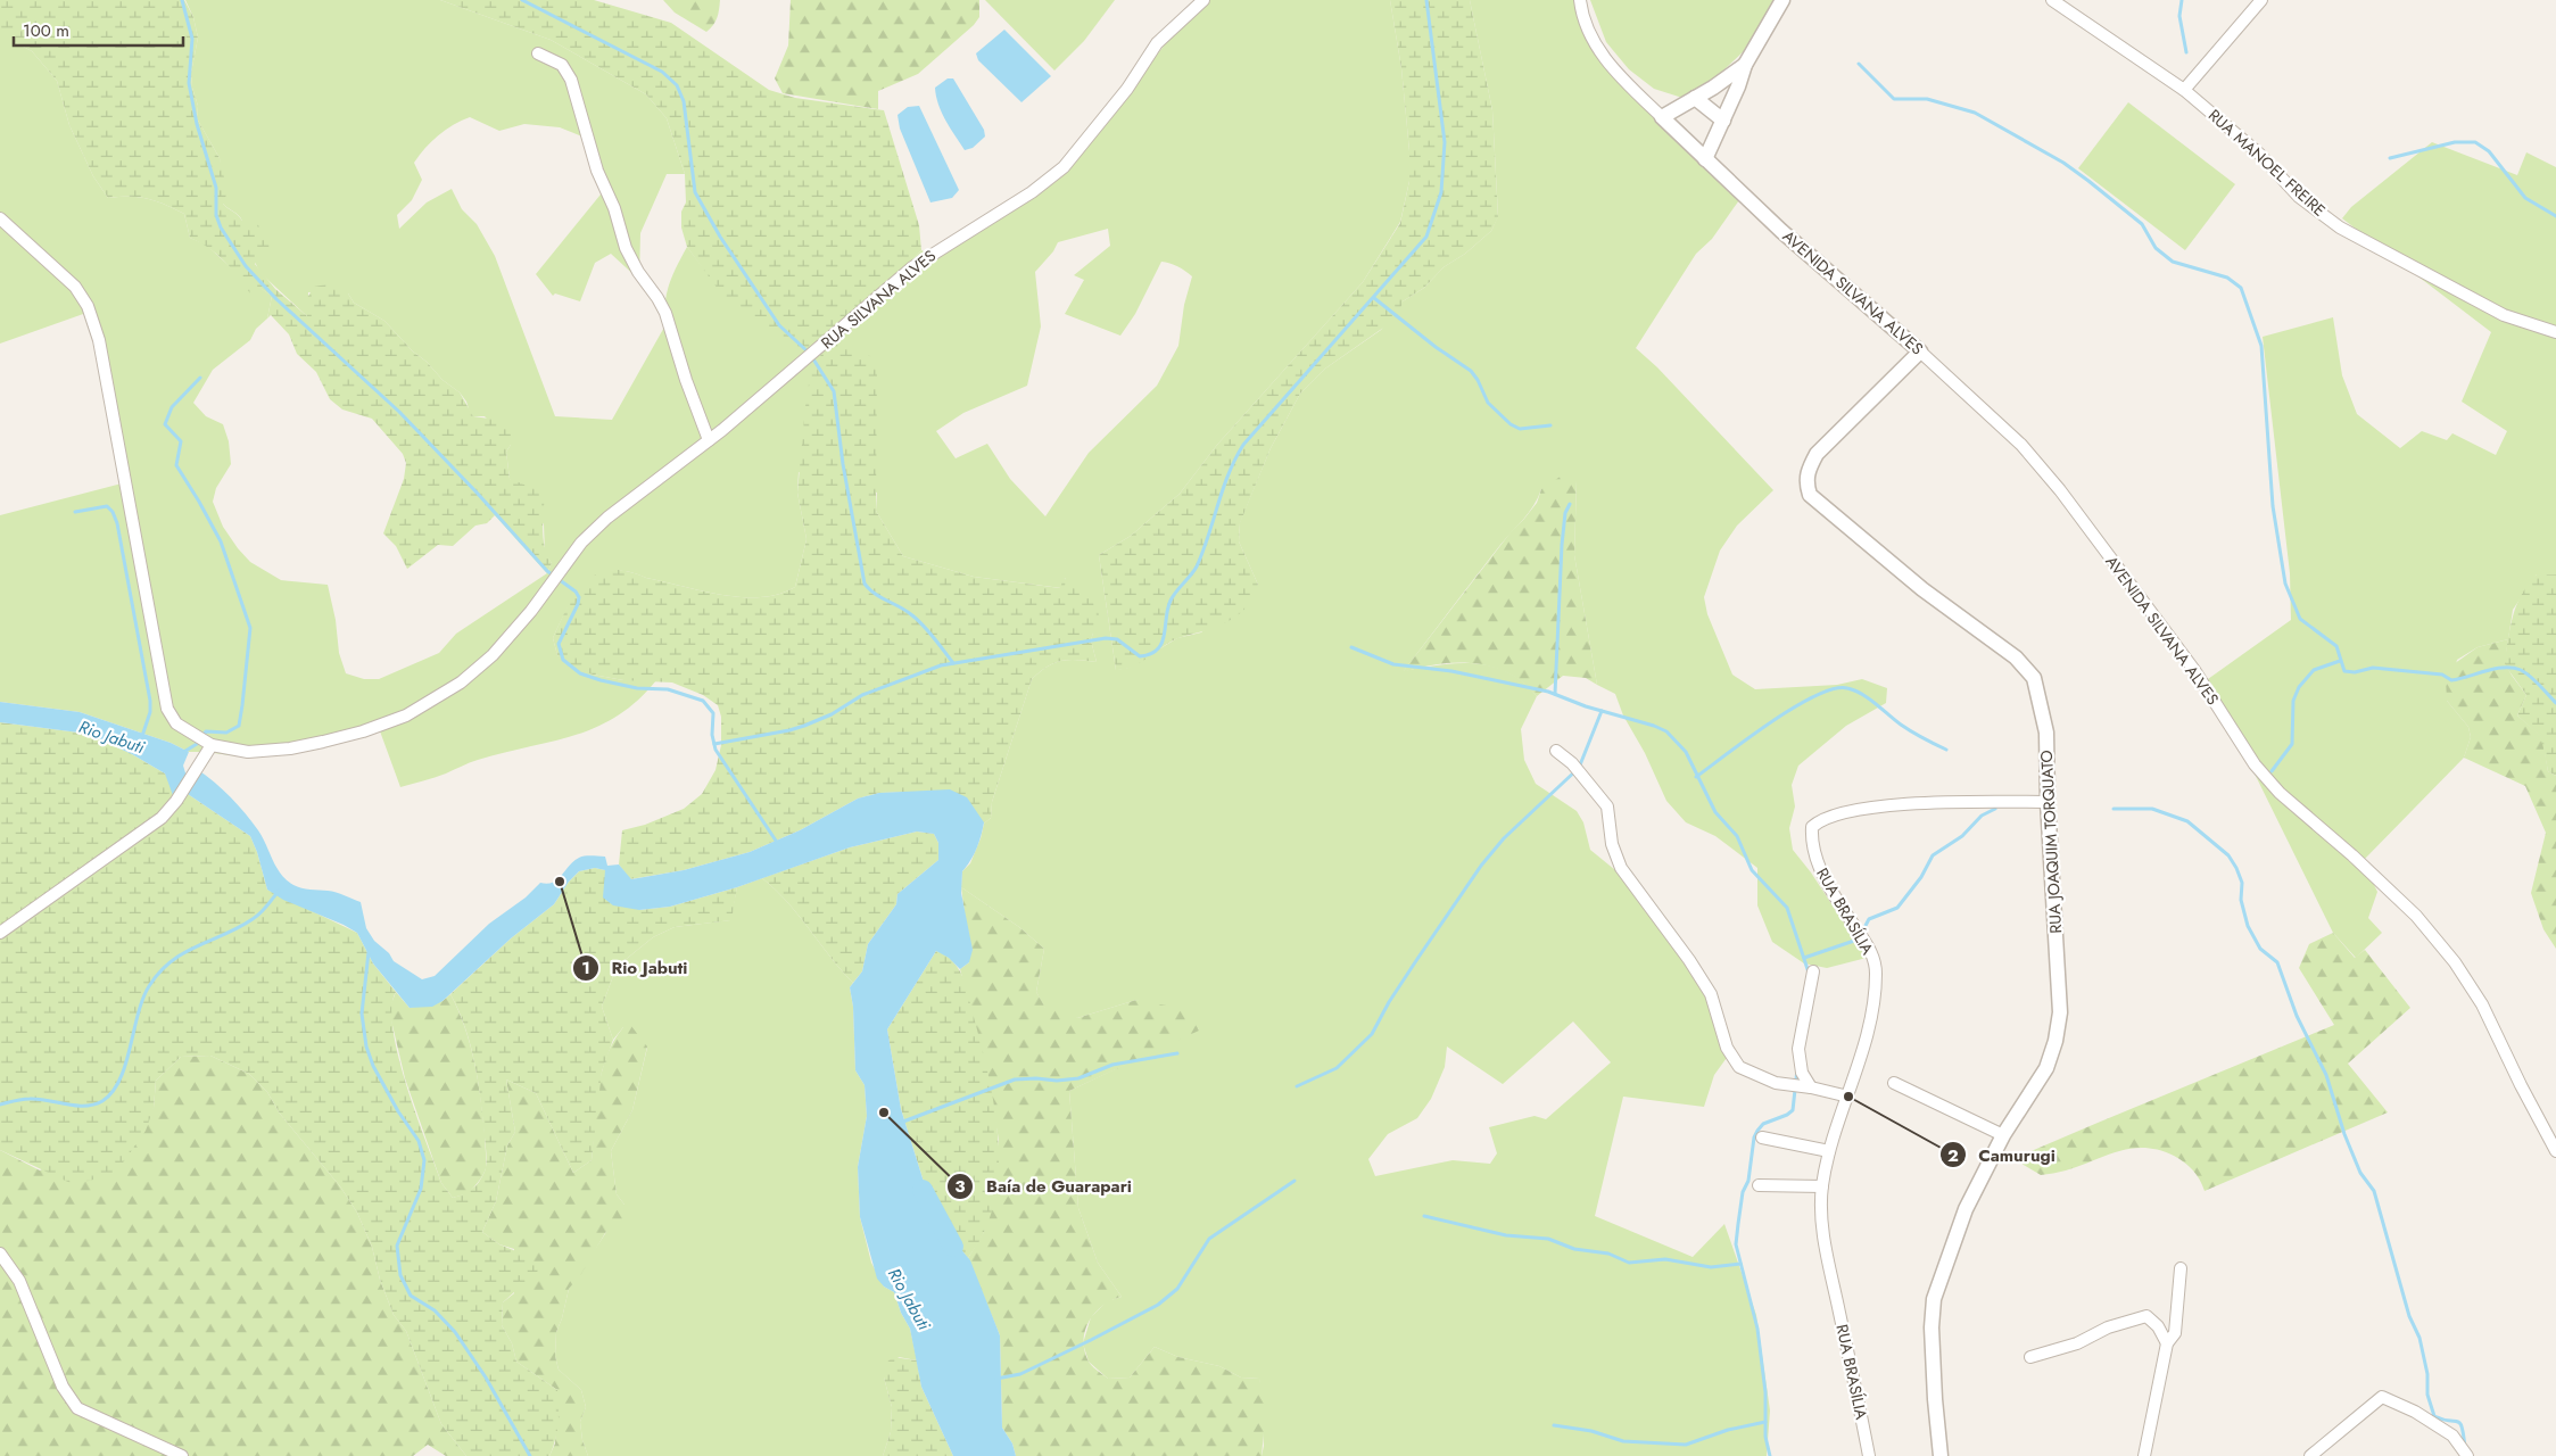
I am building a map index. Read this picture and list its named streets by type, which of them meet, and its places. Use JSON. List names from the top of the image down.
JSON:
{
  "streets": {
    "street": [
      "RUA MANOEL FREIRE",
      "AVENIDA SILVANA ALVES",
      "RUA SILVANA ALVES",
      "RUA JOAQUIM TORQUATO",
      "RUA BRASÍLIA"
    ]
  },
  "crossings": [
    ["AVENIDA SILVANA ALVES", "RUA JOAQUIM TORQUATO"],
    ["RUA JOAQUIM TORQUATO", "RUA BRASÍLIA"]
  ],
  "water": ["Rio Jabuti"],
  "places": ["Rio Jabuti", "Camurugi", "Baía de Guarapari"],
  "scale_bar": "100 m"
}
